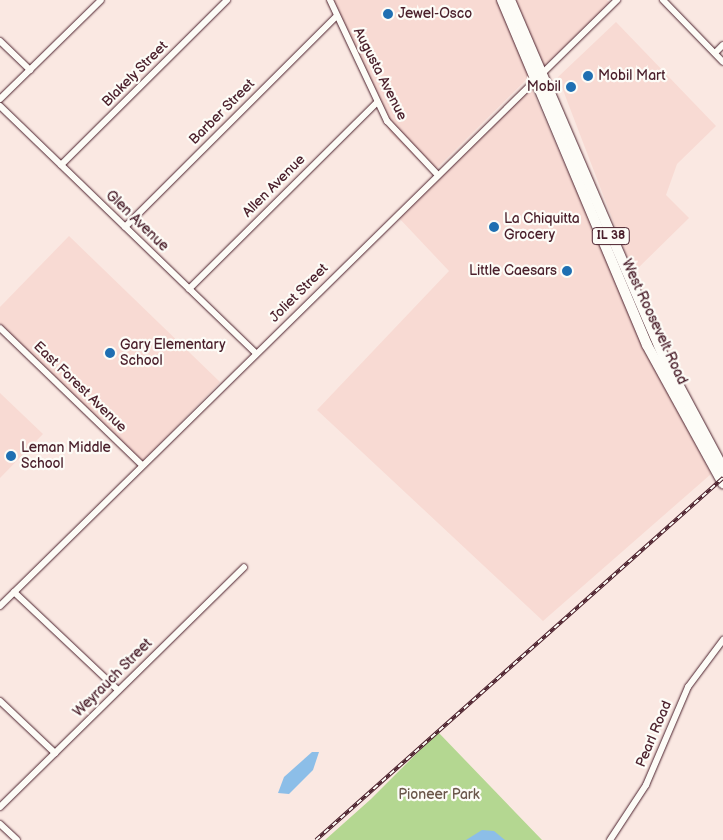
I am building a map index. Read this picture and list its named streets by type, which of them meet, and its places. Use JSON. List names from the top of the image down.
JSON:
{
  "streets": {
    "main road": ["IL 38", "West Roosevelt Road"],
    "street": [
      "Blakely Street",
      "Augusta Avenue",
      "Barber Street",
      "Allen Avenue",
      "Glen Avenue",
      "Joliet Street",
      "East Forest Avenue",
      "Weyrauch Street",
      "Pearl Road"
    ]
  },
  "crossings": [
    ["Blakely Street", "Glen Avenue"],
    ["Augusta Avenue", "Barber Street"],
    ["Augusta Avenue", "Allen Avenue"],
    ["Augusta Avenue", "Joliet Street"],
    ["Barber Street", "Glen Avenue"],
    ["Allen Avenue", "Glen Avenue"],
    ["Glen Avenue", "Joliet Street"],
    ["Joliet Street", "West Roosevelt Road"],
    ["Joliet Street", "East Forest Avenue"]
  ],
  "parks": ["Pioneer Park"],
  "places": [
    "Jewel-Osco",
    "Mobil Mart",
    "Mobil",
    "La Chiquitta Grocery",
    "Little Caesars",
    "Gary Elementary School",
    "Leman Middle School"
  ]
}
